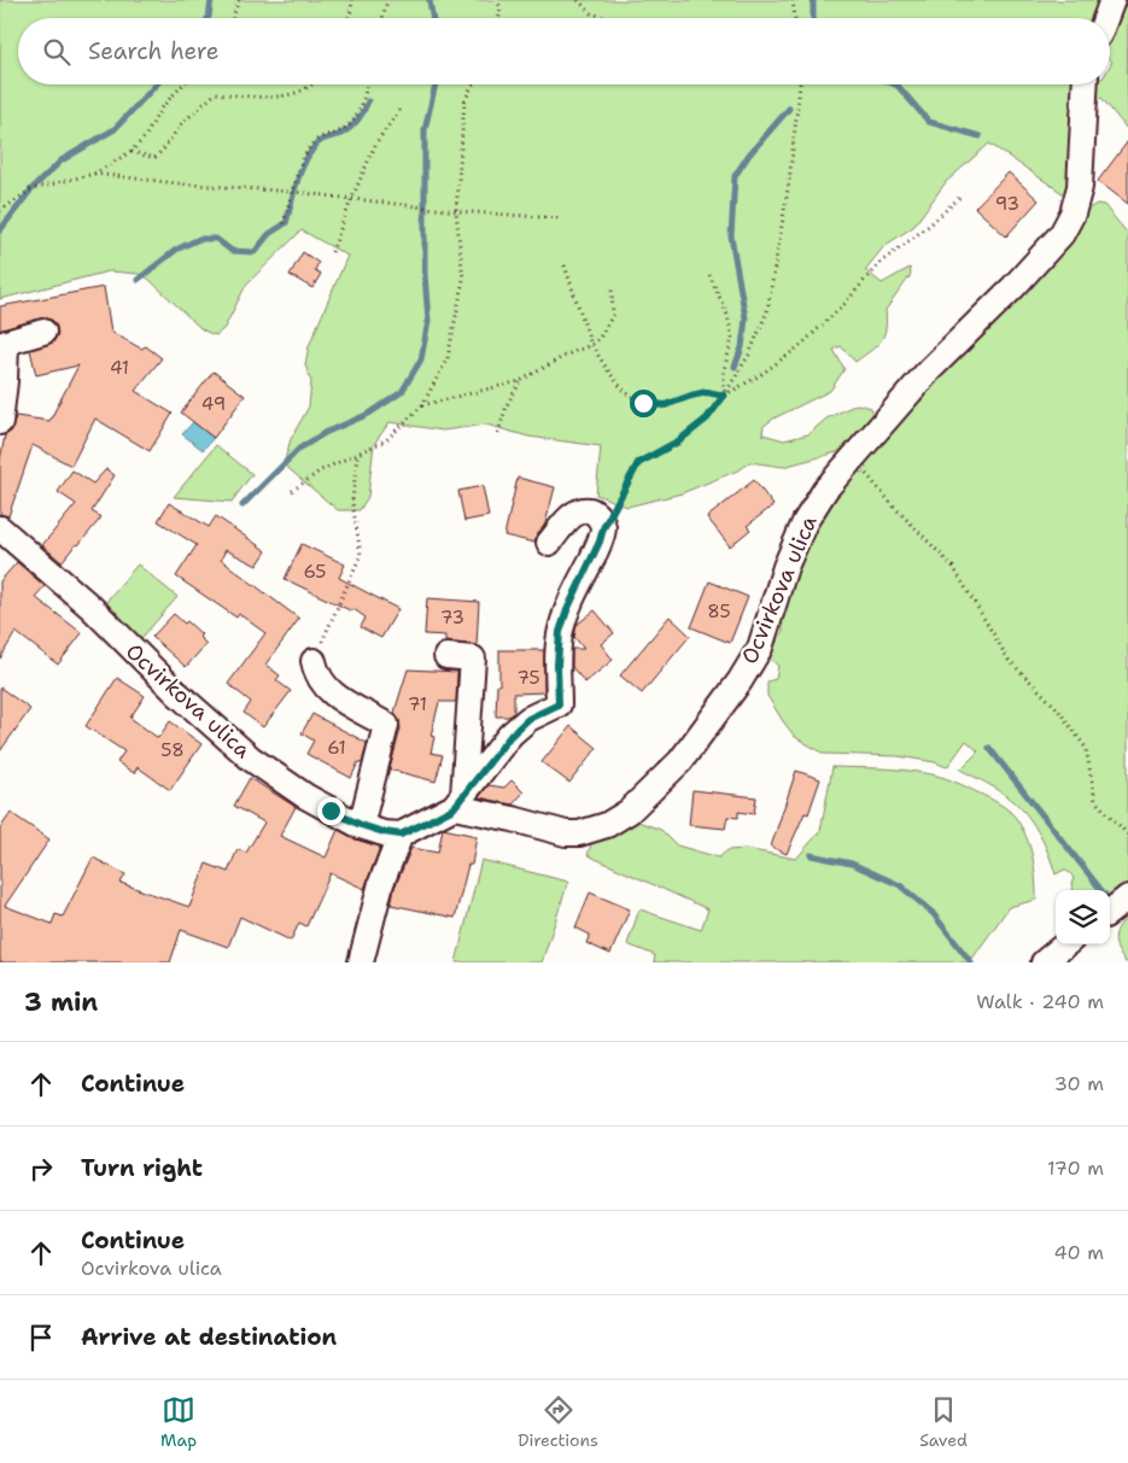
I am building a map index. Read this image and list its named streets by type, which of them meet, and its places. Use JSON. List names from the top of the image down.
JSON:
{
  "streets": {
    "street": ["Ocvirkova ulica"]
  },
  "house_numbers": [
    "93",
    "41",
    "49",
    "65",
    "85",
    "73",
    "75",
    "71",
    "61",
    "58"
  ],
  "page": {
    "search": "Search here",
    "heading": ["3 min", "Walk · 240 m"],
    "list": [
      ["Continue", "30 m"],
      ["Turn right", "170 m"],
      ["Continue", "Ocvirkova ulica", "40 m"],
      "Arrive at destination"
    ],
    "nav": ["Map", "Directions", "Saved"]
  }
}
